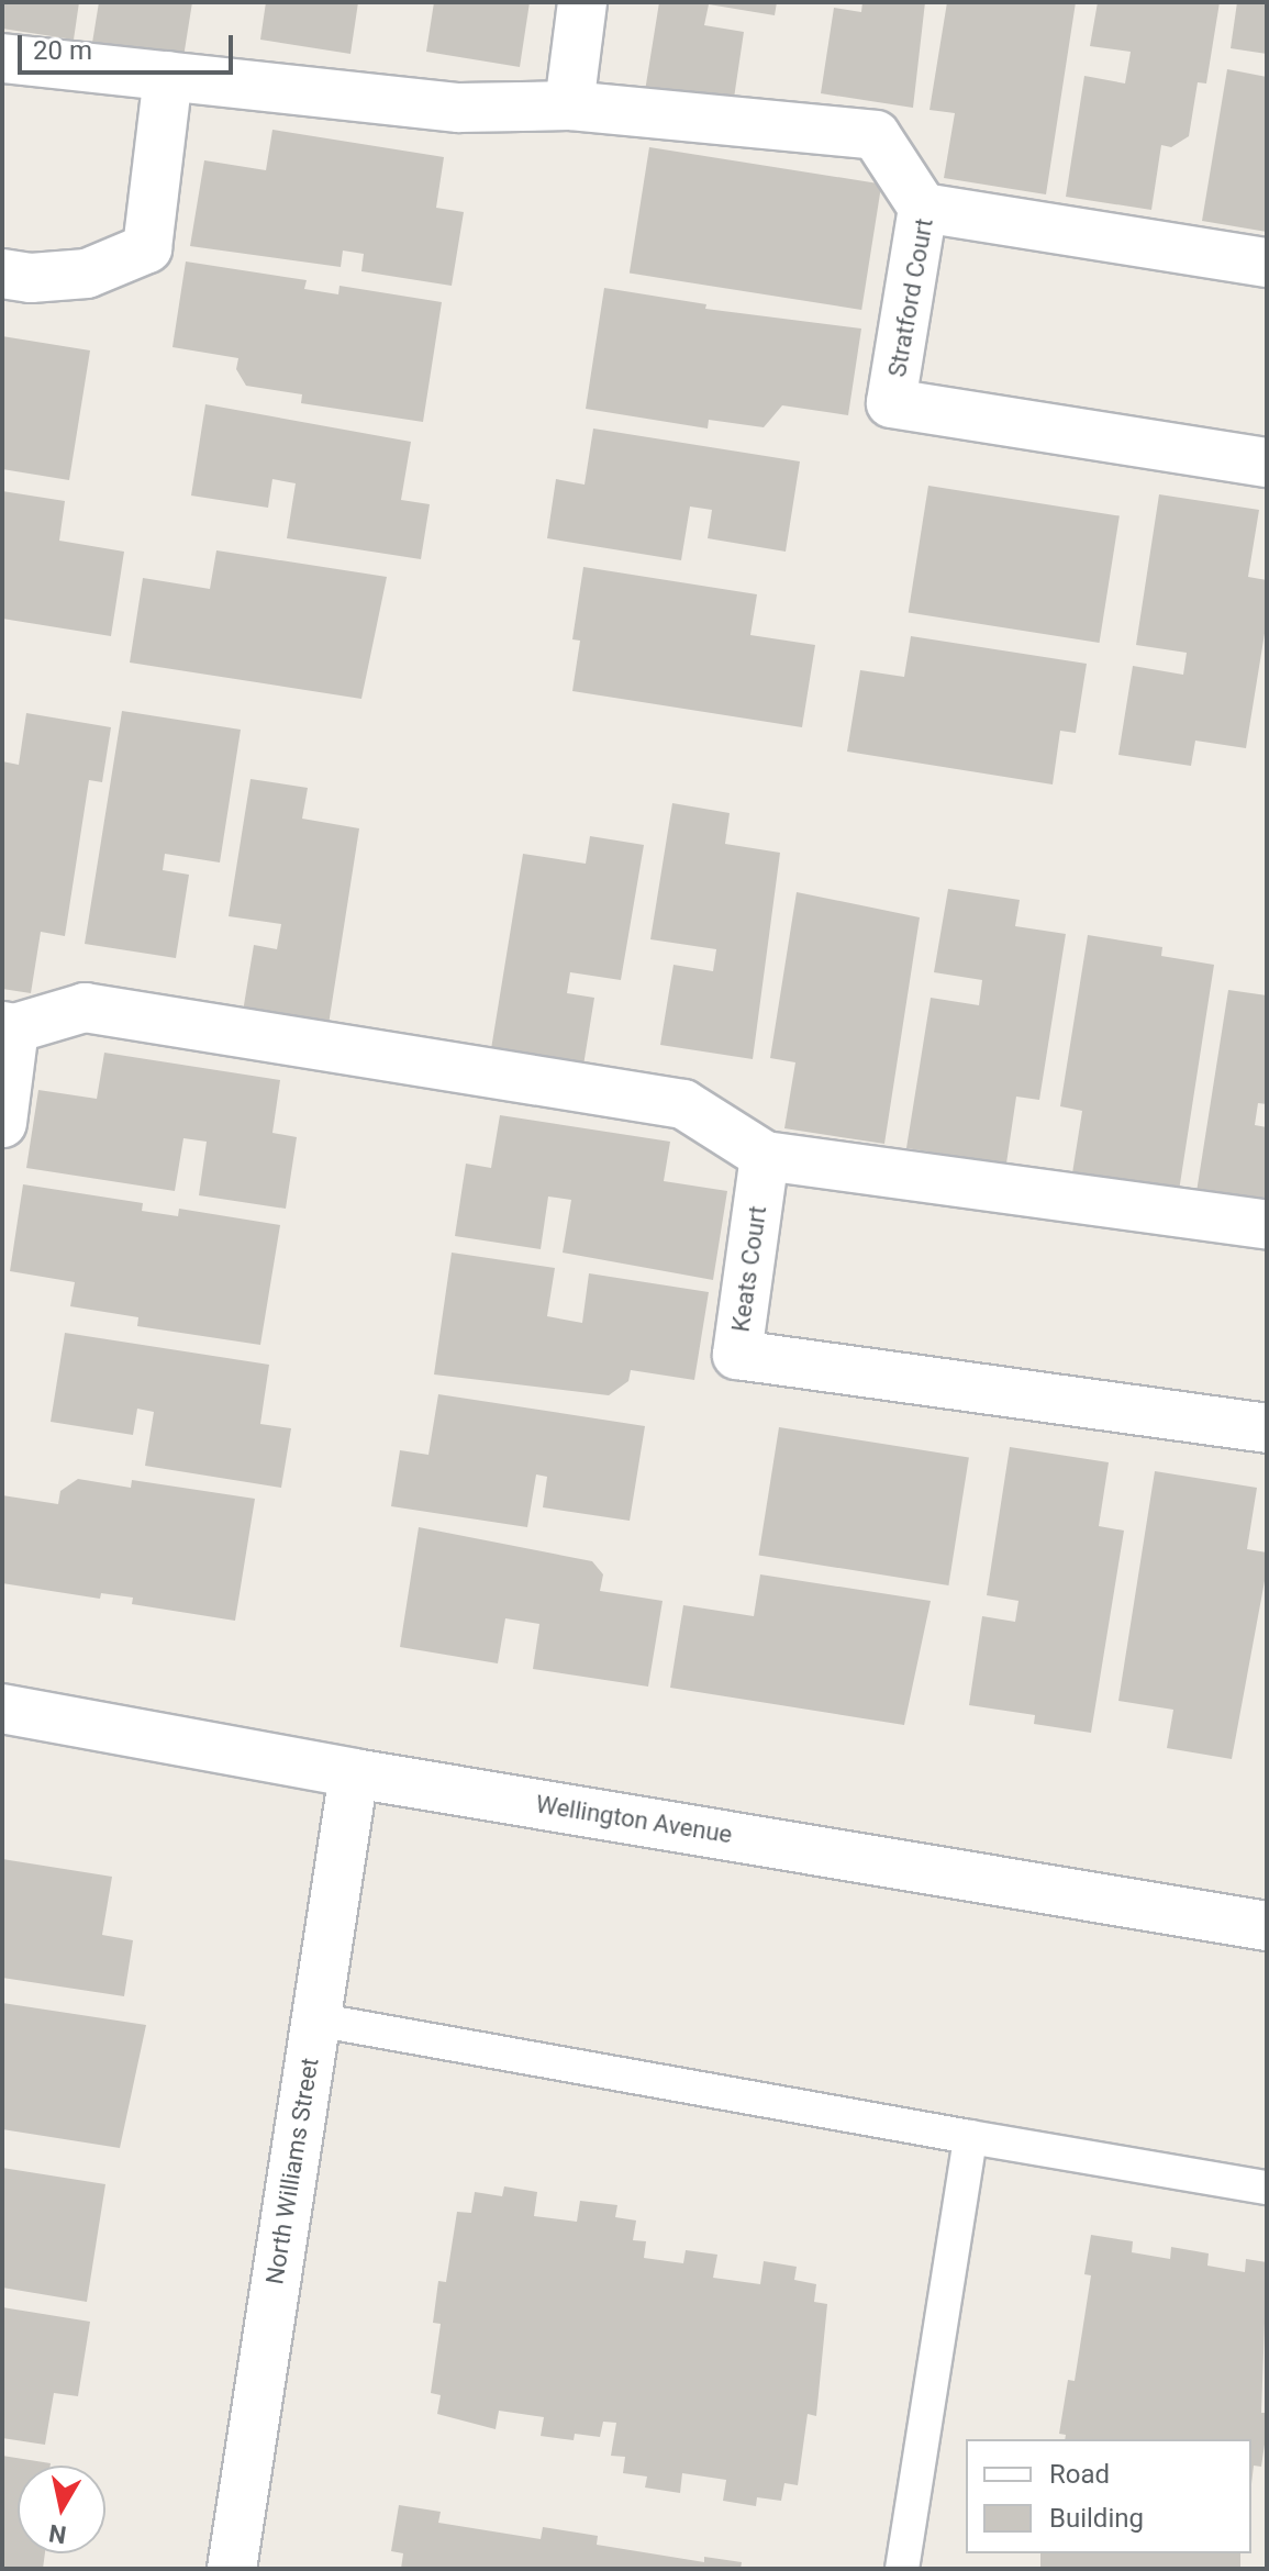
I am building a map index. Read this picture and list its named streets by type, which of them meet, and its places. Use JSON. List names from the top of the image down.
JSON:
{
  "streets": {
    "street": [
      "Stratford Court",
      "Keats Court",
      "Wellington Avenue",
      "North Williams Street"
    ]
  },
  "crossings": [
    ["Wellington Avenue", "North Williams Street"]
  ],
  "legend": ["Road", "Building"],
  "scale_bar": "20 m",
  "north": "bottom"
}
